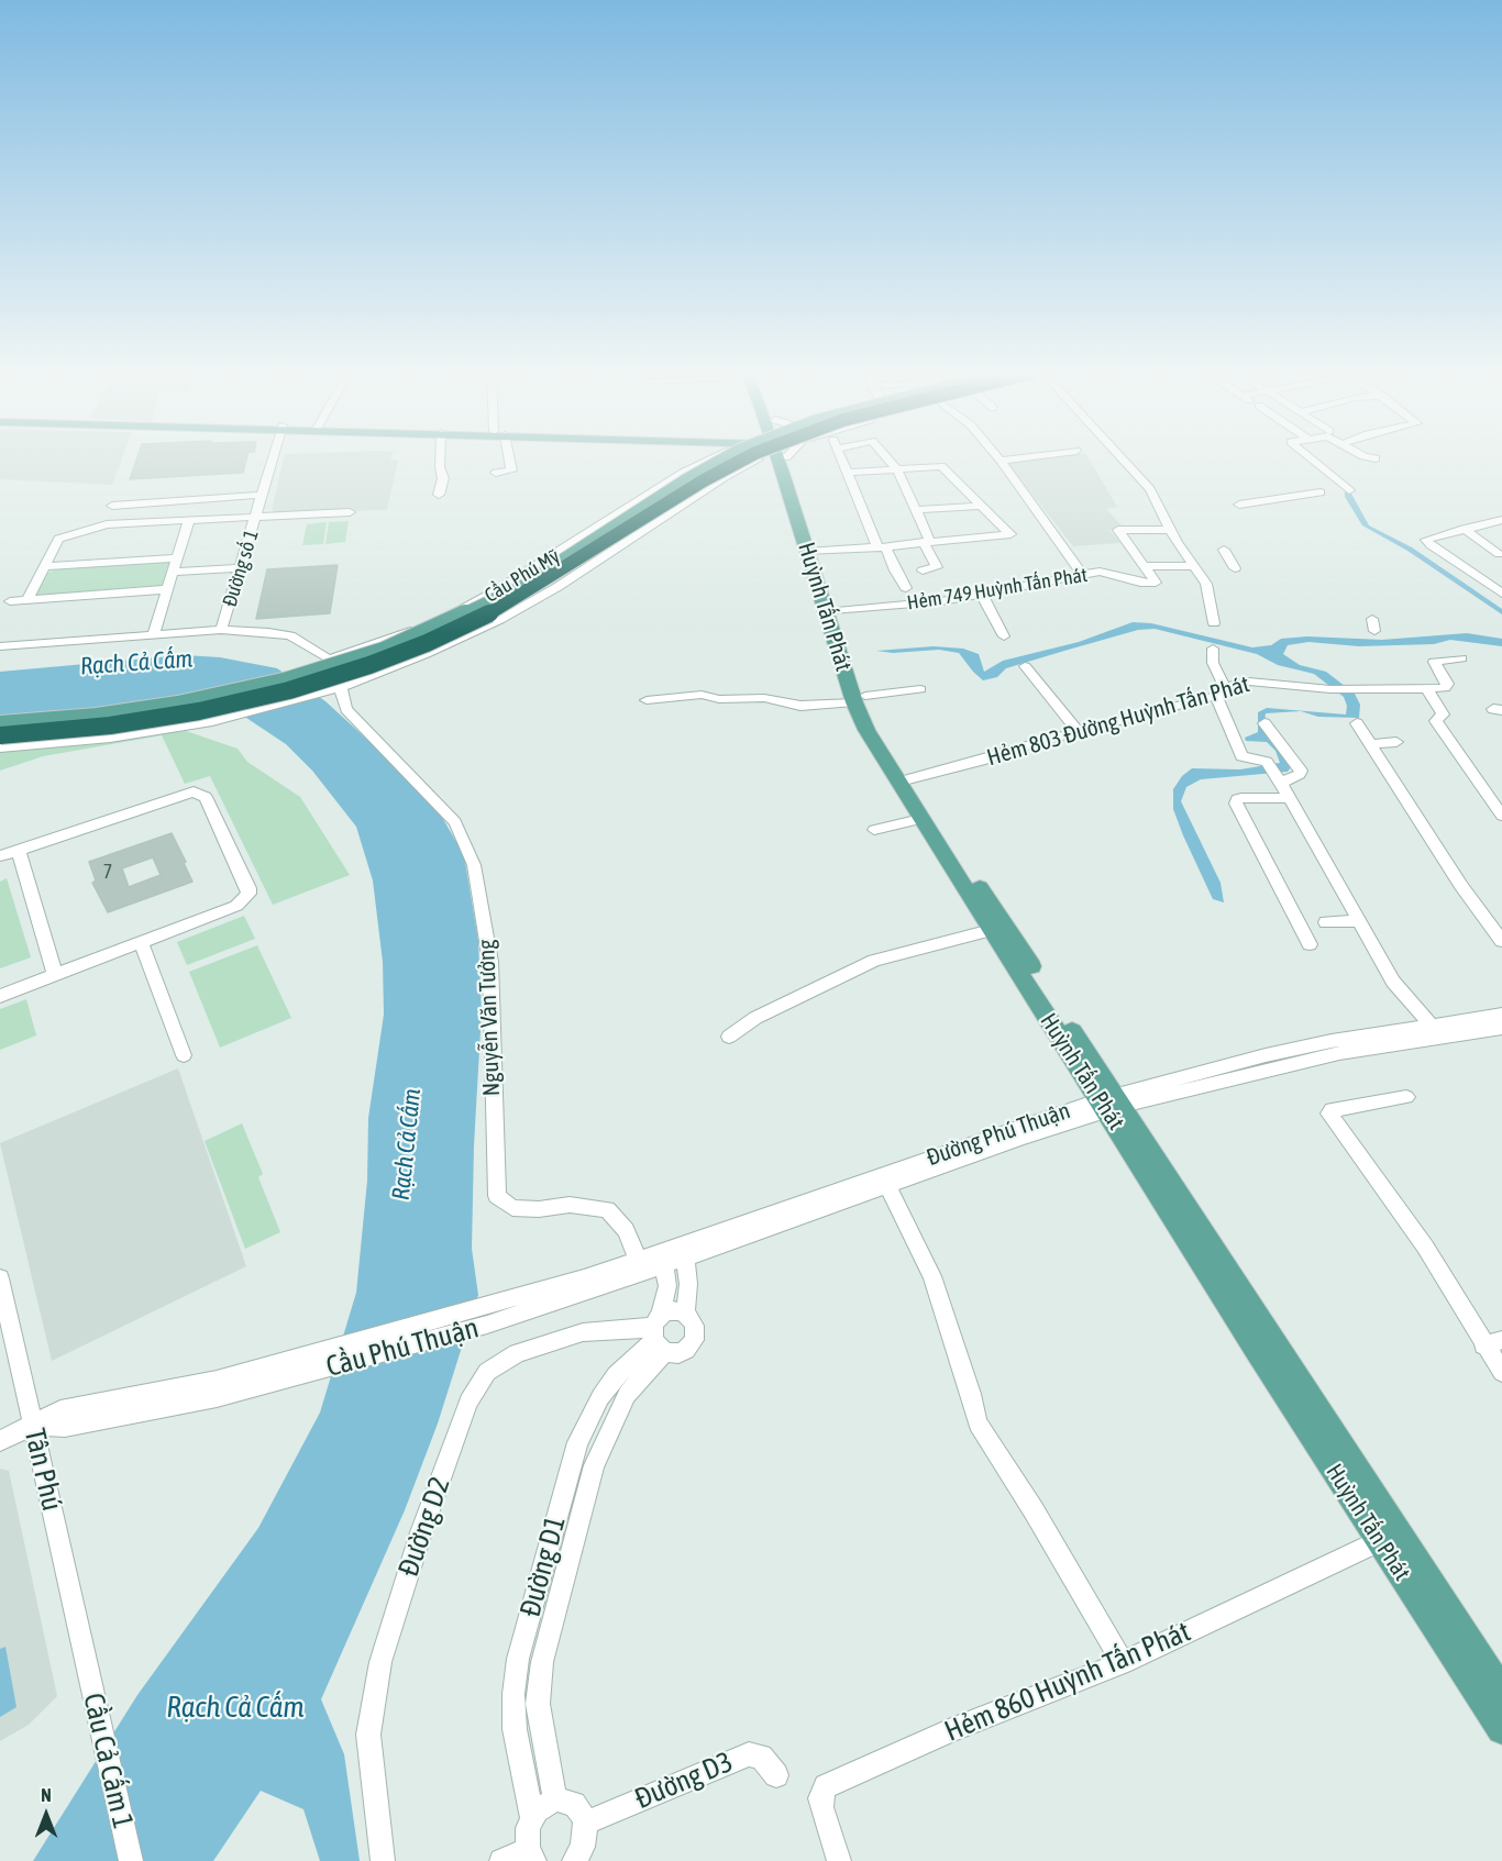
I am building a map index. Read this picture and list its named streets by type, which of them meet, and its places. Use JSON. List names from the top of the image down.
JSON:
{
  "streets": {
    "highway": ["Cầu Phú Mỹ"],
    "main road": ["Huỳnh Tấn Phát"],
    "street": [
      "Đường số 1",
      "Hẻm 749 Huỳnh Tấn Phát",
      "Hẻm 803 Đường Huỳnh Tấn Phát",
      "Nguyễn Văn Tưởng",
      "Đường Phú Thuận",
      "Cầu Phú Thuận",
      "Tân Phú",
      "Đường D2",
      "Đường D1",
      "Hẻm 860 Huỳnh Tấn Phát",
      "Cầu Cả Cấm 1",
      "Đường D3"
    ]
  },
  "crossings": [
    ["Hẻm 749 Huỳnh Tấn Phát", "Huỳnh Tấn Phát"],
    ["Huỳnh Tấn Phát", "Hẻm 803 Đường Huỳnh Tấn Phát"],
    ["Huỳnh Tấn Phát", "Đường Phú Thuận"],
    ["Huỳnh Tấn Phát", "Hẻm 860 Huỳnh Tấn Phát"],
    ["Nguyễn Văn Tưởng", "Đường Phú Thuận"],
    ["Đường Phú Thuận", "Cầu Phú Thuận"],
    ["Cầu Phú Thuận", "Tân Phú"],
    ["Tân Phú", "Cầu Cả Cấm 1"],
    ["Đường D2", "Đường D1"]
  ],
  "water": ["Rạch Cả Cấm"],
  "house_numbers": ["7"],
  "north": "top"
}
